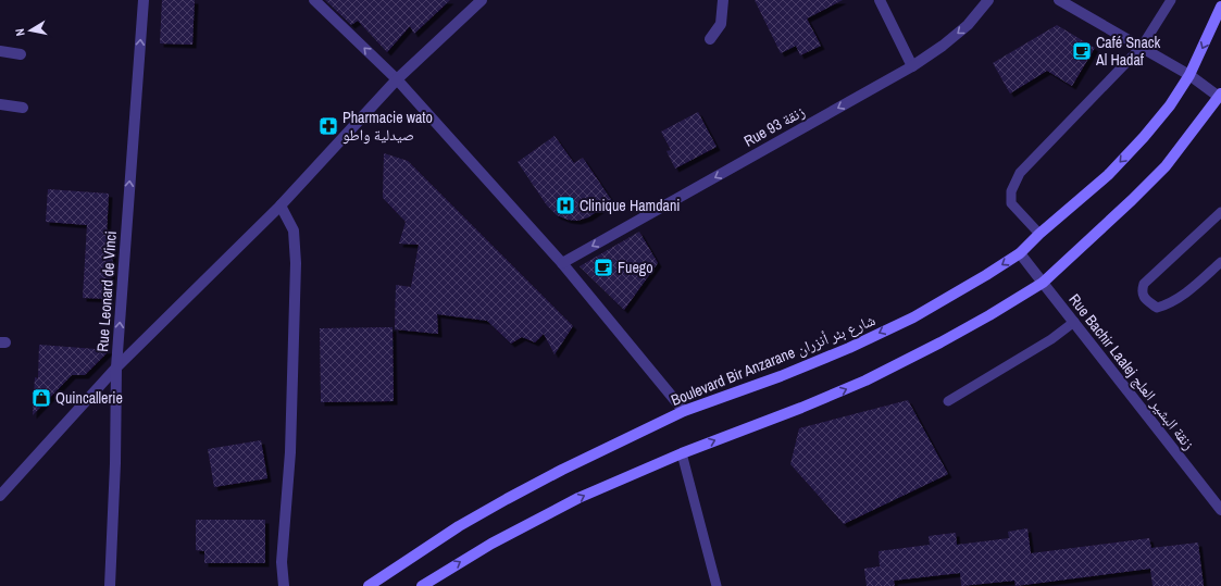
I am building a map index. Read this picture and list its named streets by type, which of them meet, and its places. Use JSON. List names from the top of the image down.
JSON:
{
  "streets": {
    "main road": ["Boulevard Bir Anzarane شارع بئر أنزران"],
    "street": ["Rue 93 زنقة", "Rue Leonard de Vinci", "Rue Bachir Laalej زنقة البشير العلج"]
  },
  "crossings": [
    ["Boulevard Bir Anzarane شارع بئر أنزران", "Rue Bachir Laalej زنقة البشير العلج"]
  ],
  "one_way": ["Rue 93 زنقة", "Rue Leonard de Vinci"],
  "places": {
    "cafe": ["Café Snack Al Hadaf", "Fuego"],
    "pharmacy": ["Pharmacie wato صيدلية واطو"],
    "hospital": ["Clinique Hamdani"],
    "shop": ["Quincallerie"]
  },
  "north": "left"
}
